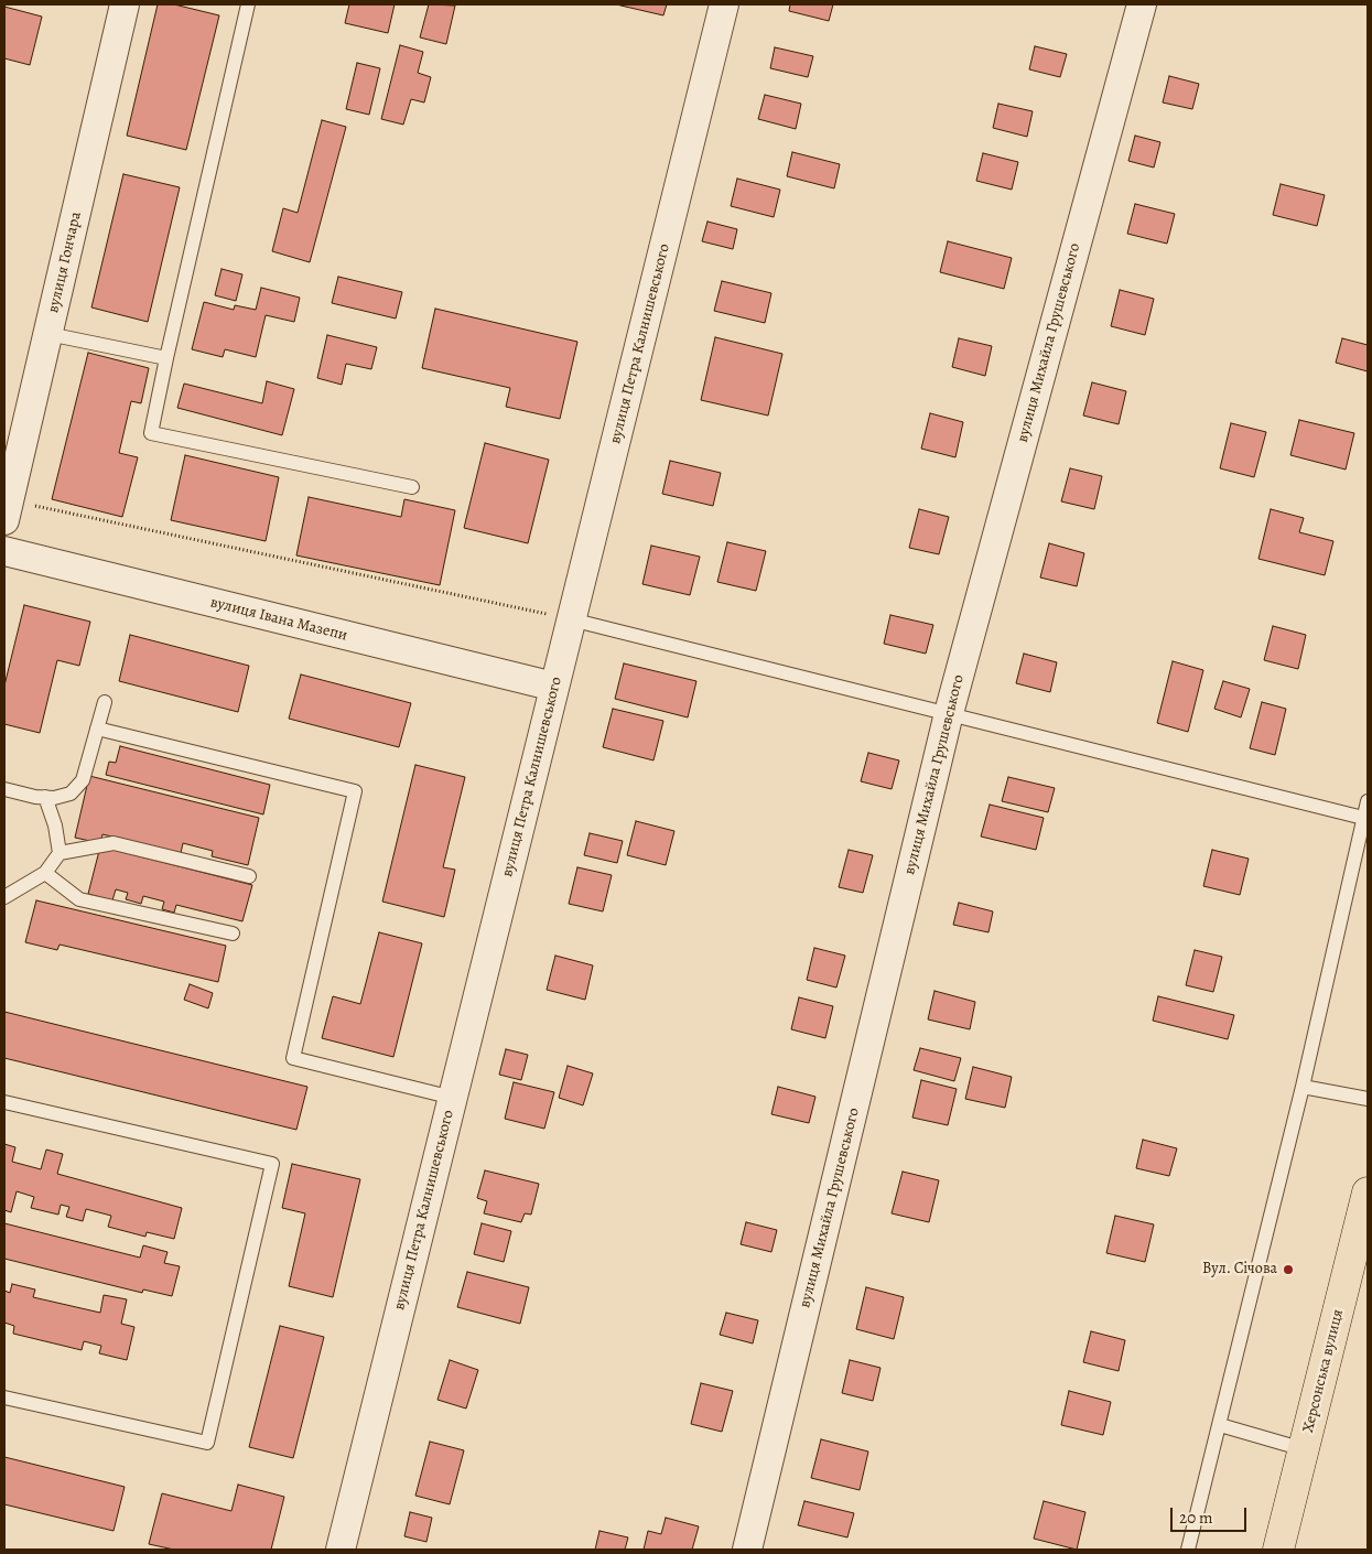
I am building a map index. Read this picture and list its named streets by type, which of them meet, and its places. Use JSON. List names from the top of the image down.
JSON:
{
  "streets": {
    "main road": ["Херсонська вулиця"],
    "street": [
      "вулиця Гончара",
      "вулиця Михайла Грушевського",
      "вулиця Петра Калнишевського",
      "вулиця Івана Мазепи"
    ]
  },
  "crossings": [
    ["вулиця Петра Калнишевського", "вулиця Івана Мазепи"]
  ],
  "places": ["Вул. Січова"],
  "scale_bar": "20 m"
}
